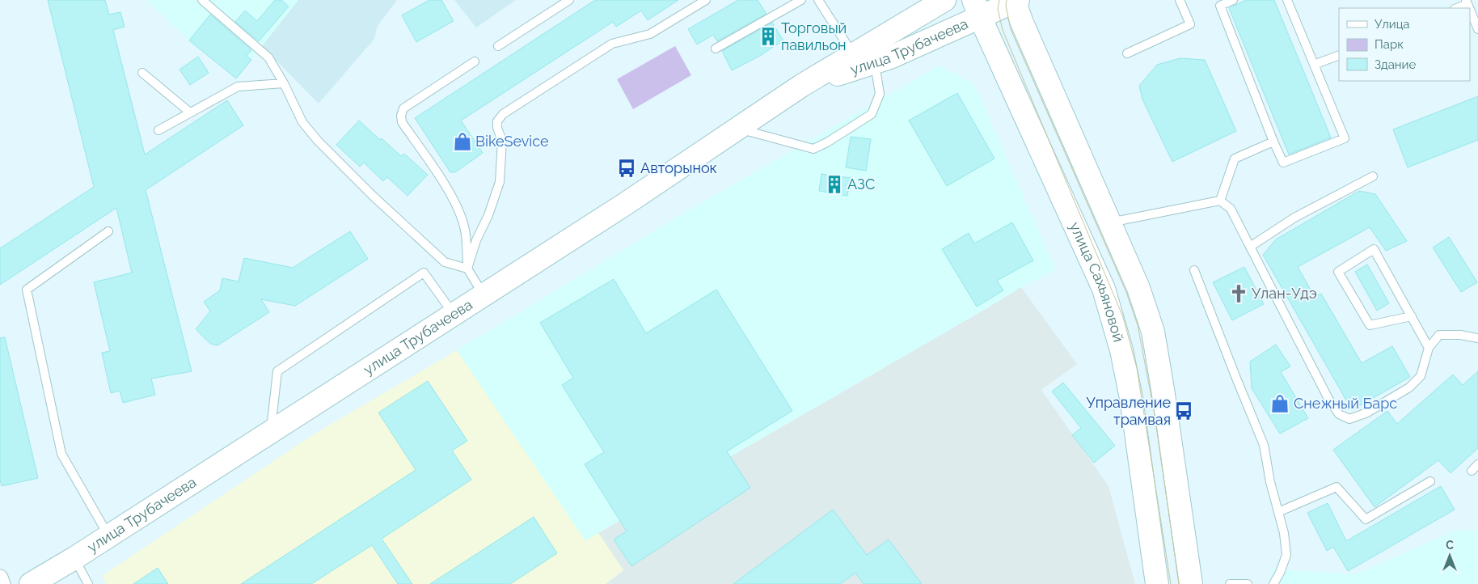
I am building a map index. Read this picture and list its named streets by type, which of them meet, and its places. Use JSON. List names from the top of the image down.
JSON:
{
  "streets": {
    "main road": ["улица Трубачеева", "улица Сахьяновой"]
  },
  "crossings": [
    ["улица Трубачеева", "улица Сахьяновой"]
  ],
  "places": {
    "building": ["Торговый павильон", "АЗС"],
    "shop": ["BikeSevice", "Снежный Барс"],
    "bus stop": ["Авторынок", "Управление трамвая"],
    "church": ["Улан-Удэ"]
  },
  "legend": ["Улица", "Парк", "Здание"],
  "north": "top"
}
